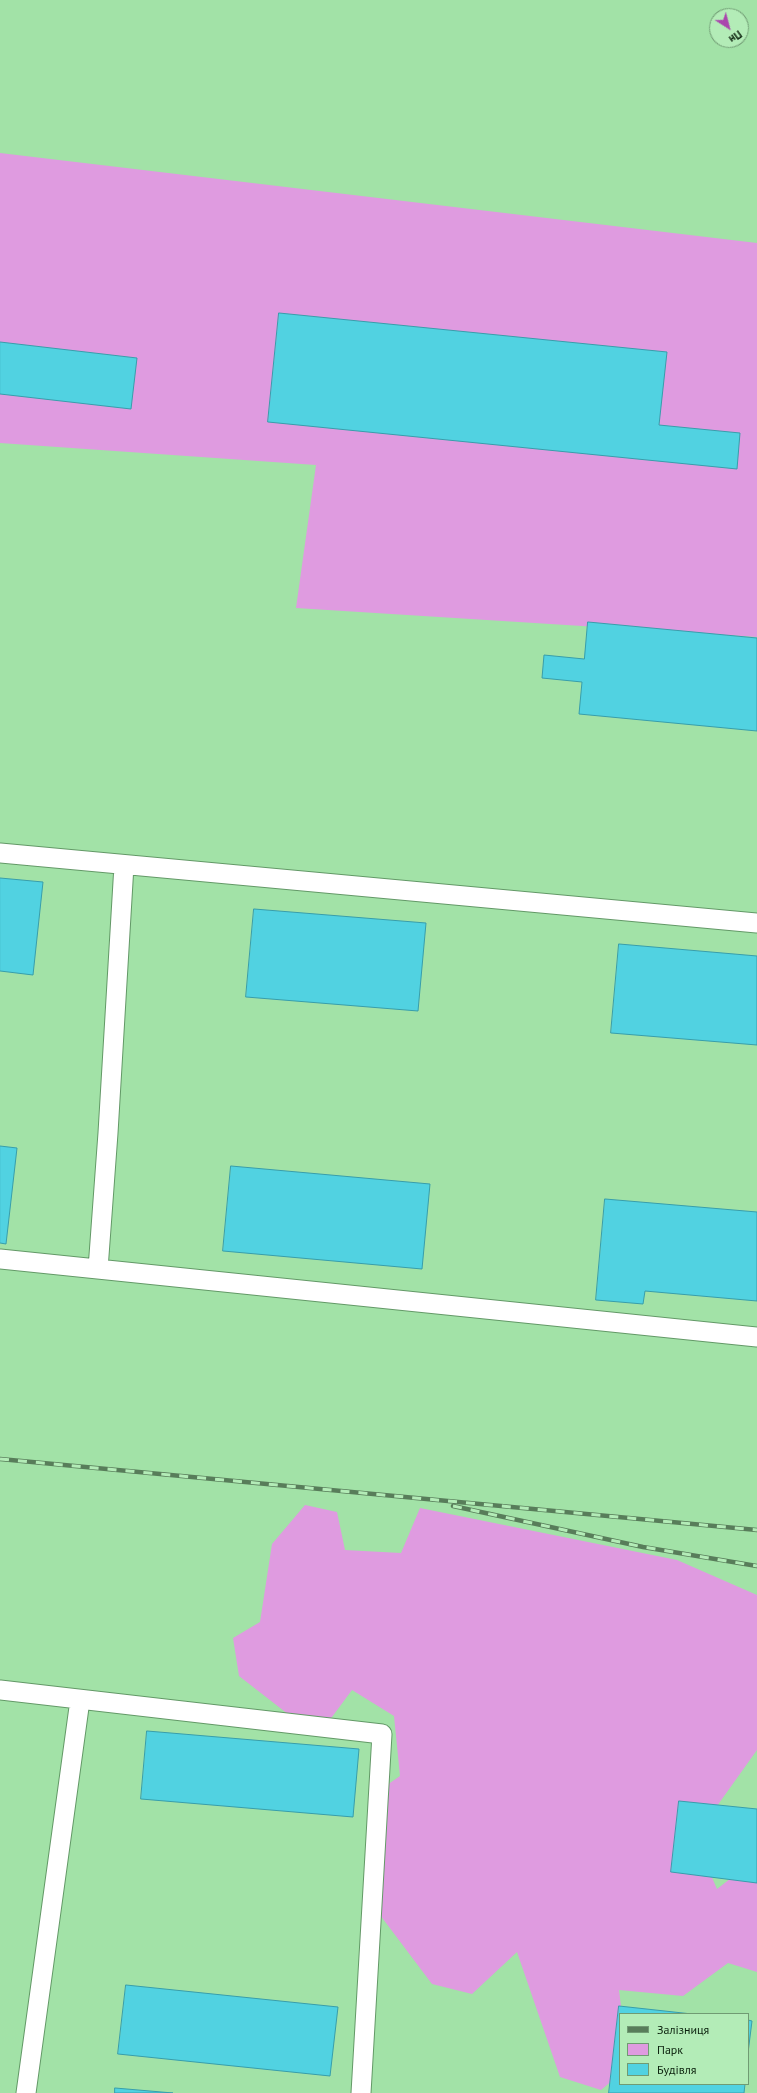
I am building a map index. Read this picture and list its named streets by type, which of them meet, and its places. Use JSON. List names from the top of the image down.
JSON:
{
  "legend": ["Залізниця", "Парк", "Будівля"],
  "north": "bottom right"
}
